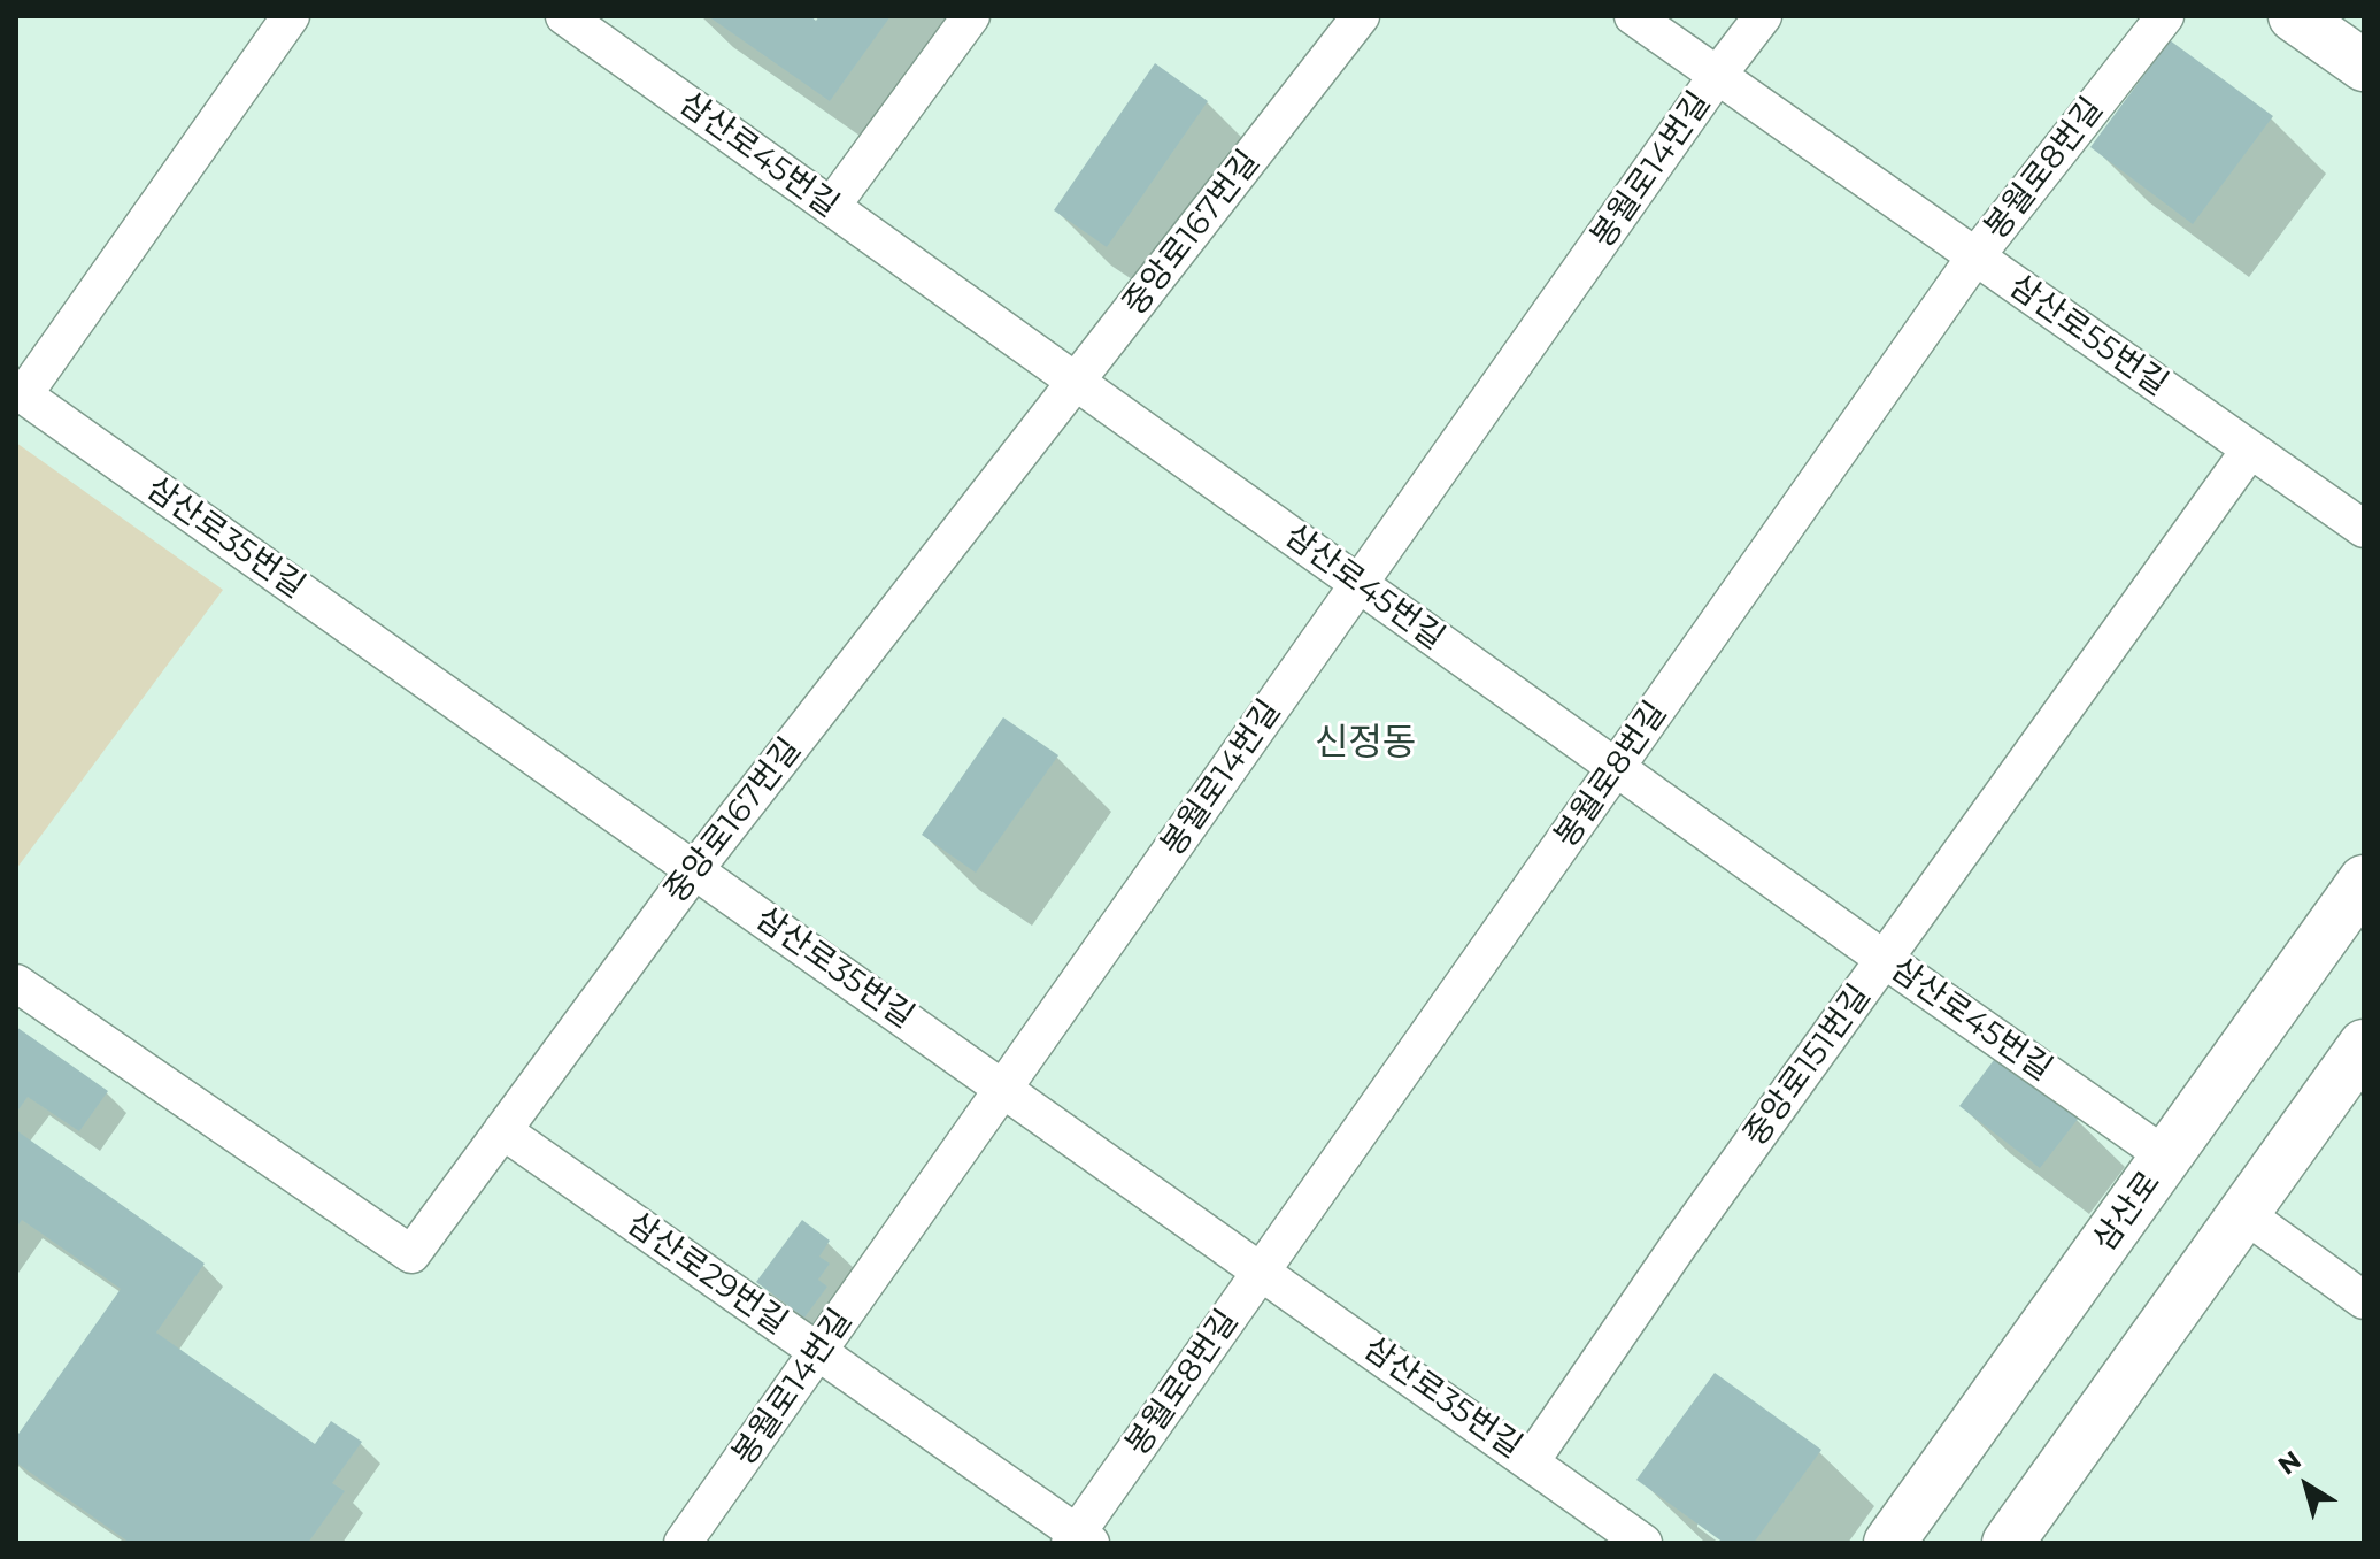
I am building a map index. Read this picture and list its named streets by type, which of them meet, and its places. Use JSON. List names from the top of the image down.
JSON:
{
  "streets": {
    "main road": ["삼산로"],
    "street": [
      "삼산로45번길",
      "봉월로8번길",
      "봉월로14번길",
      "중앙로167번길",
      "삼산로55번길",
      "삼산로35번길",
      "중앙로151번길",
      "삼산로29번길"
    ]
  },
  "crossings": [
    ["삼산로45번길", "봉월로8번길"],
    ["삼산로45번길", "봉월로14번길"],
    ["삼산로45번길", "중앙로167번길"],
    ["삼산로45번길", "중앙로151번길"],
    ["삼산로45번길", "삼산로"],
    ["봉월로8번길", "삼산로55번길"],
    ["봉월로8번길", "삼산로35번길"],
    ["봉월로8번길", "삼산로29번길"],
    ["봉월로14번길", "삼산로55번길"],
    ["봉월로14번길", "삼산로35번길"],
    ["봉월로14번길", "삼산로29번길"],
    ["중앙로167번길", "삼산로35번길"],
    ["중앙로167번길", "삼산로29번길"],
    ["삼산로55번길", "중앙로151번길"],
    ["삼산로35번길", "중앙로151번길"]
  ],
  "districts": ["신정동"],
  "north": "top left"
}
